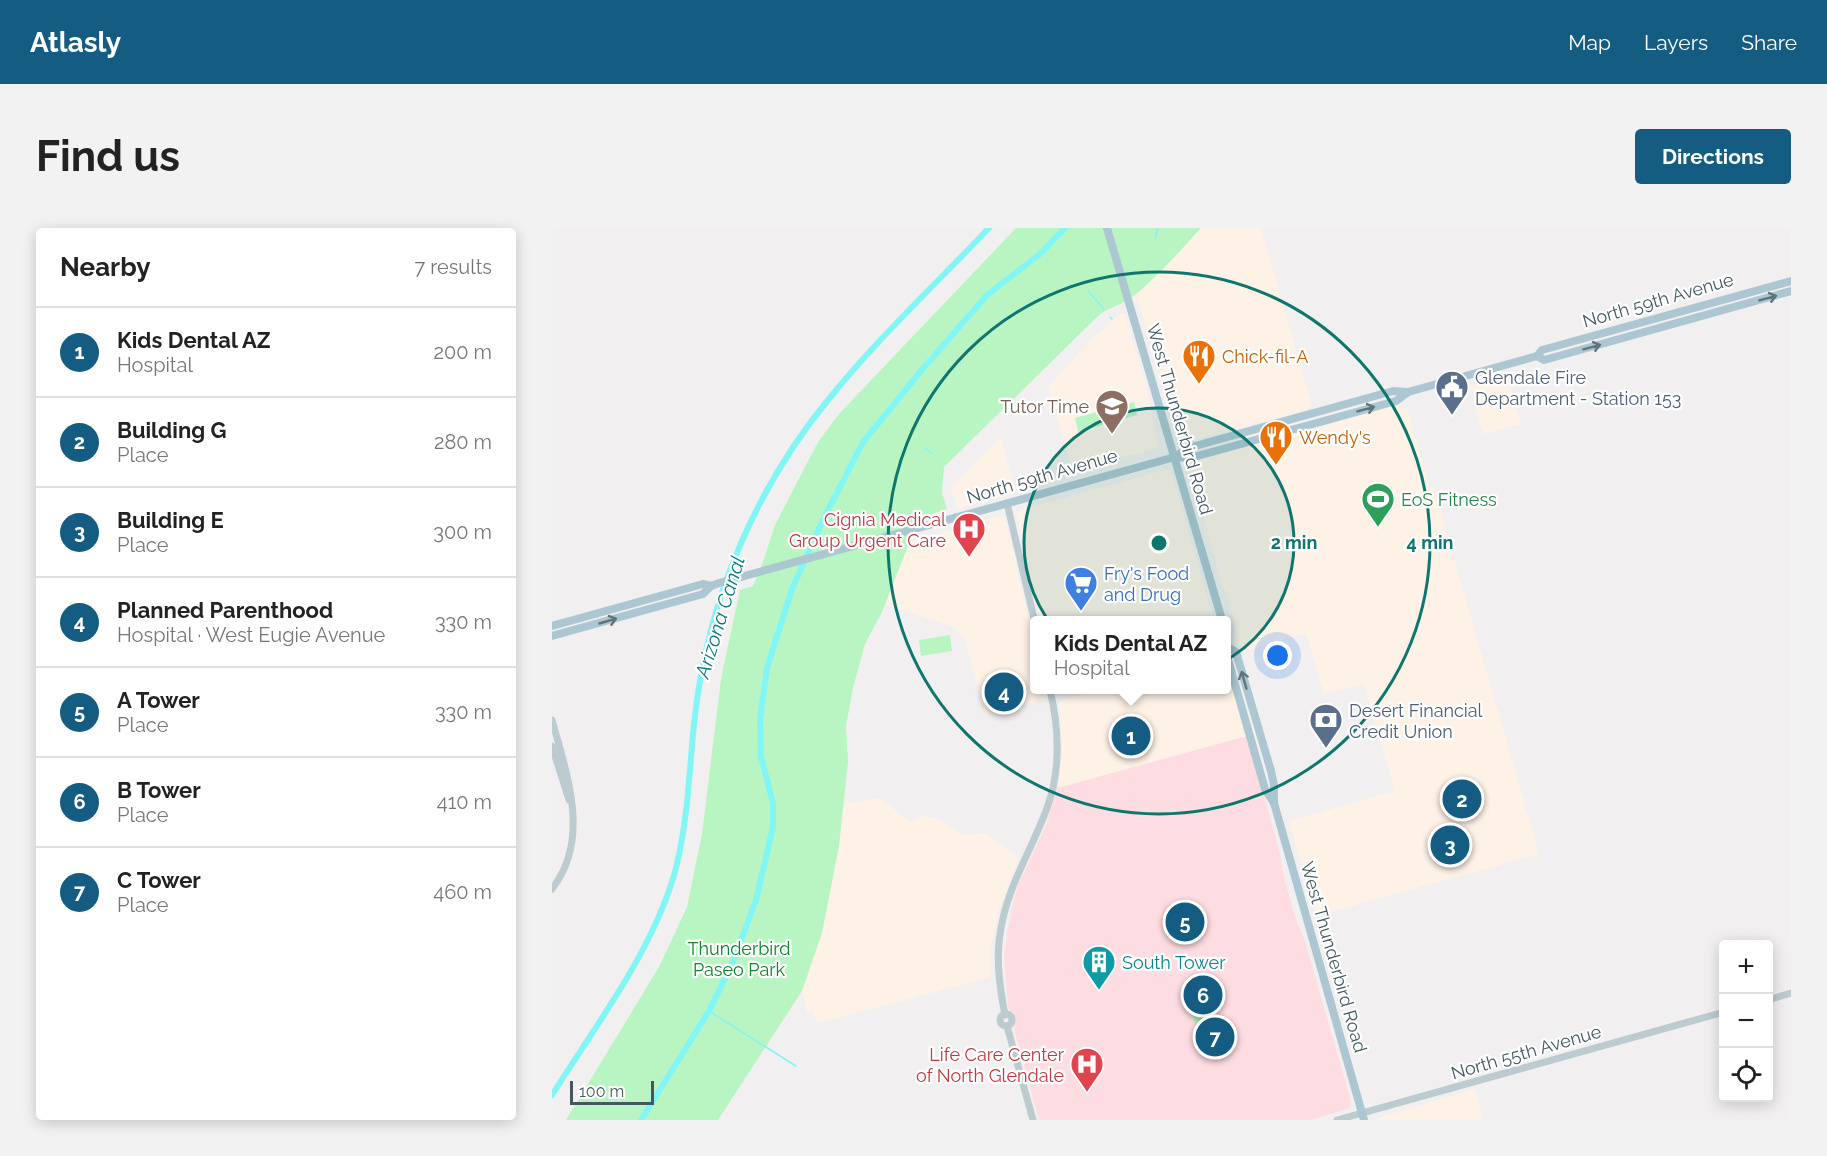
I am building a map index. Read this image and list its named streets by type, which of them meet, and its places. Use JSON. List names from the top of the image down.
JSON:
{
  "streets": {
    "main road": ["North 59th Avenue", "West Thunderbird Road"],
    "street": ["North 55th Avenue"]
  },
  "crossings": [
    ["North 59th Avenue", "West Thunderbird Road"],
    ["West Thunderbird Road", "North 55th Avenue"]
  ],
  "water": ["Arizona Canal"],
  "parks": ["Thunderbird Paseo Park"],
  "places": {
    "restaurant": ["Chick-fil-A", "Wendy's"],
    "public building": ["Glendale Fire Department - Station 153"],
    "school or university": ["Tutor Time"],
    "sports": ["EoS Fitness"],
    "hospital": ["Cignia Medical Group Urgent Care", "Life Care Center of North Glendale"],
    "supermarket": ["Fry's Food and Drug"],
    "bank": ["Desert Financial Credit Union"],
    "building": ["South Tower"]
  },
  "scale_bar": "100 m",
  "page": {
    "header": "Atlasly",
    "nav": ["Map", "Layers", "Share"],
    "buttons": "Directions",
    "title": "Find us",
    "heading": ["Nearby", "7 results"],
    "list": [
      {
        "mark": "1",
        "name": "Kids Dental AZ",
        "note": "Hospital",
        "value": "200 m"
      },
      {
        "mark": "2",
        "name": "Building G",
        "note": "Place",
        "value": "280 m"
      },
      {
        "mark": "3",
        "name": "Building E",
        "note": "Place",
        "value": "300 m"
      },
      {
        "mark": "4",
        "name": "Planned Parenthood",
        "note": "Hospital · West Eugie Avenue",
        "value": "330 m"
      },
      {
        "mark": "5",
        "name": "A Tower",
        "note": "Place",
        "value": "330 m"
      },
      {
        "mark": "6",
        "name": "B Tower",
        "note": "Place",
        "value": "410 m"
      },
      {
        "mark": "7",
        "name": "C Tower",
        "note": "Place",
        "value": "460 m"
      }
    ],
    "popup": ["Kids Dental AZ", "Hospital"],
    "pins": [
      "4",
      "1",
      "2",
      "3",
      "5",
      "6",
      "7"
    ],
    "map_buttons": ["+", "−"],
    "scale": "100 m"
  },
  "rings": ["2 min", "4 min"]
}
